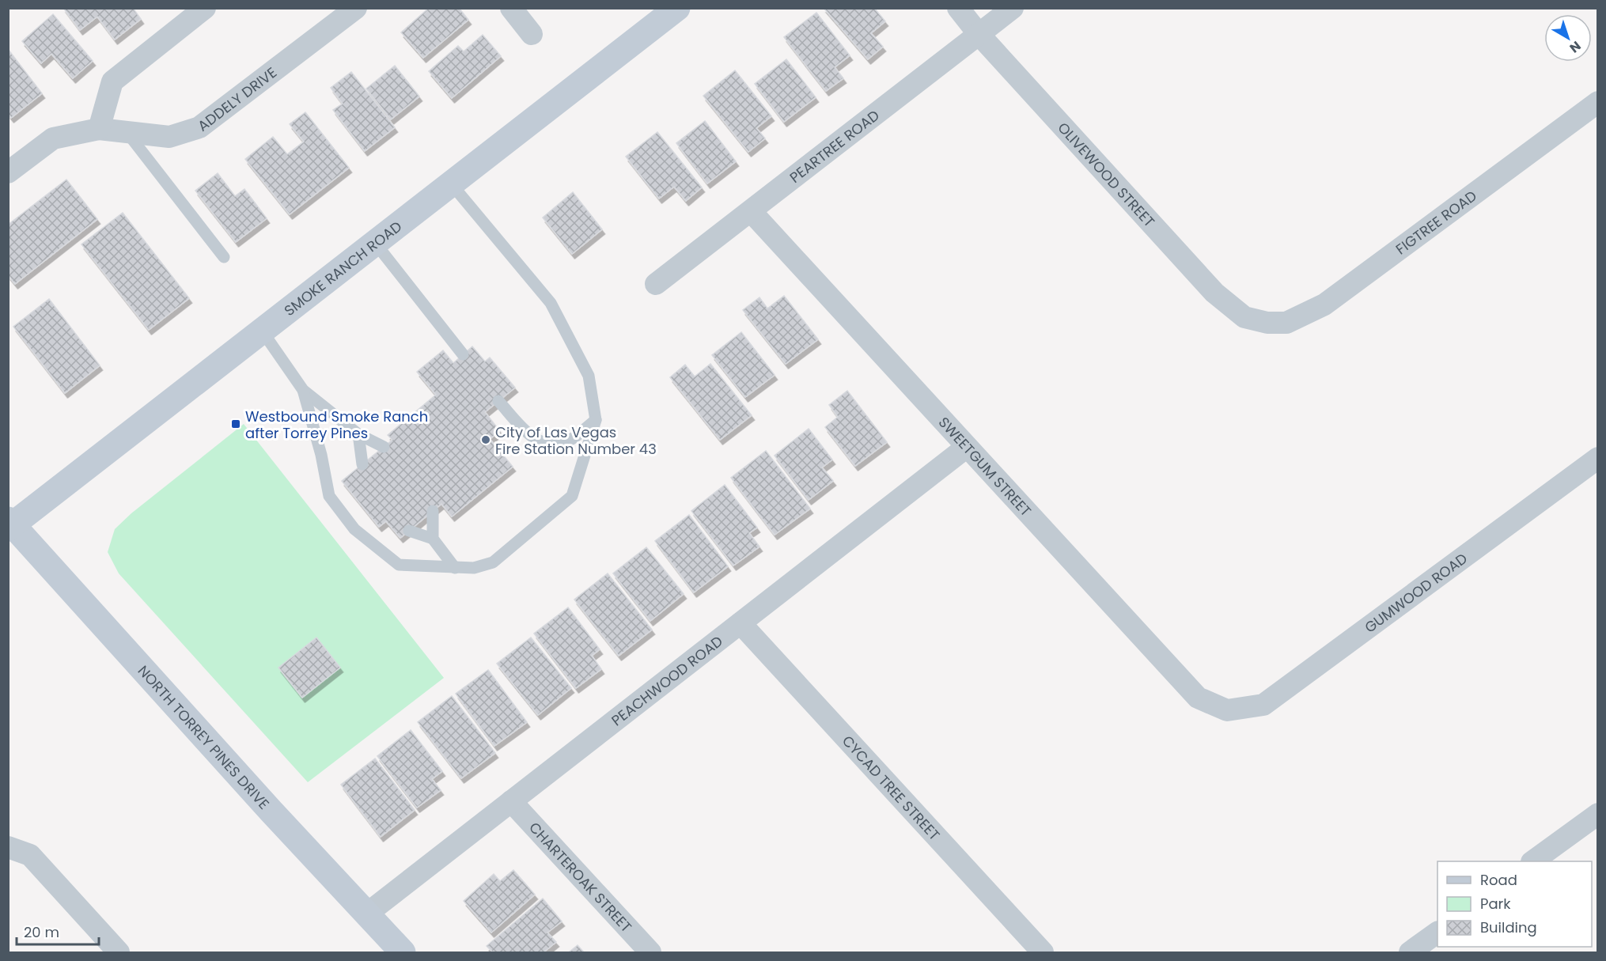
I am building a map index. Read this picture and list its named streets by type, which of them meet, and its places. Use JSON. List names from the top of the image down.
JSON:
{
  "streets": {
    "main road": ["SMOKE RANCH ROAD", "NORTH TORREY PINES DRIVE"],
    "street": [
      "ADDELY DRIVE",
      "PEARTREE ROAD",
      "OLIVEWOOD STREET",
      "FIGTREE ROAD",
      "SWEETGUM STREET",
      "GUMWOOD ROAD",
      "PEACHWOOD ROAD",
      "CYCAD TREE STREET",
      "CHARTEROAK STREET"
    ]
  },
  "crossings": [
    ["PEARTREE ROAD", "OLIVEWOOD STREET"],
    ["PEARTREE ROAD", "SWEETGUM STREET"],
    ["OLIVEWOOD STREET", "FIGTREE ROAD"],
    ["SMOKE RANCH ROAD", "NORTH TORREY PINES DRIVE"],
    ["SWEETGUM STREET", "GUMWOOD ROAD"],
    ["SWEETGUM STREET", "PEACHWOOD ROAD"],
    ["PEACHWOOD ROAD", "NORTH TORREY PINES DRIVE"],
    ["PEACHWOOD ROAD", "CYCAD TREE STREET"],
    ["PEACHWOOD ROAD", "CHARTEROAK STREET"]
  ],
  "places": {
    "transit": ["Westbound Smoke Ranch after Torrey Pines"],
    "other": ["City of Las Vegas Fire Station Number 43"]
  },
  "legend": ["Road", "Park", "Building"],
  "scale_bar": "20 m",
  "north": "bottom right"
}
